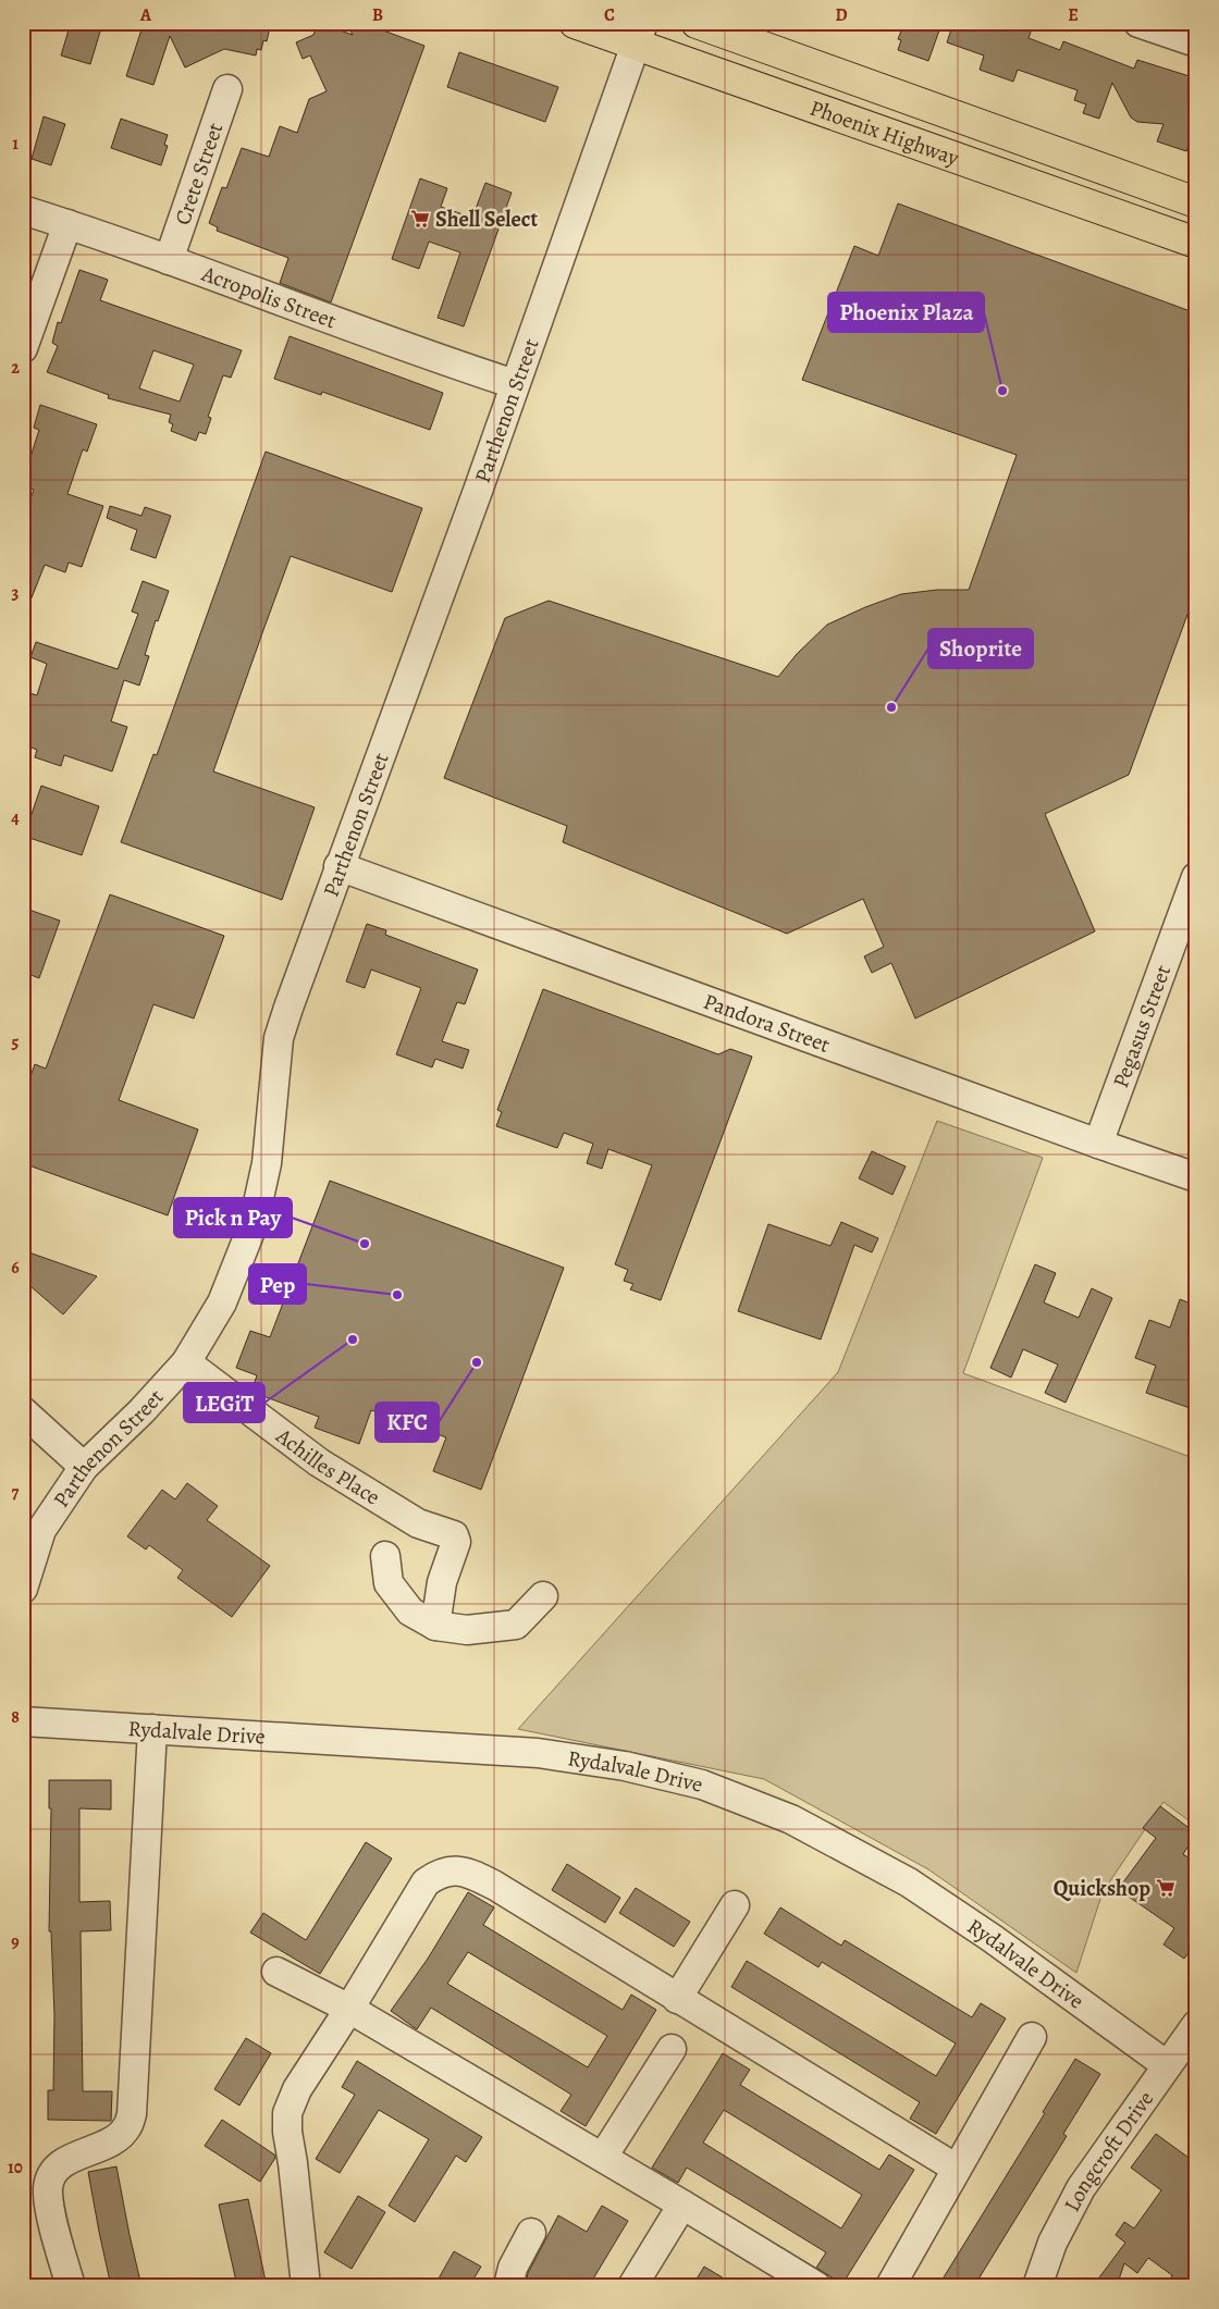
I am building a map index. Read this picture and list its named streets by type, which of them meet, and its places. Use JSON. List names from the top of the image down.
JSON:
{
  "streets": {
    "main road": ["Phoenix Highway"],
    "street": [
      "Crete Street",
      "Acropolis Street",
      "Parthenon Street",
      "Pandora Street",
      "Pegasus Street",
      "Achilles Place",
      "Rydalvale Drive",
      "Longcroft Drive"
    ]
  },
  "crossings": [
    ["Phoenix Highway", "Parthenon Street"],
    ["Crete Street", "Acropolis Street"],
    ["Acropolis Street", "Parthenon Street"],
    ["Parthenon Street", "Pandora Street"],
    ["Parthenon Street", "Achilles Place"],
    ["Pandora Street", "Pegasus Street"],
    ["Rydalvale Drive", "Longcroft Drive"]
  ],
  "places": {
    "supermarket": ["Shell Select", "Quickshop"],
    "other": [
      "Phoenix Plaza",
      "Shoprite",
      "Pick n Pay",
      "Pep",
      "LEGiT",
      "KFC"
    ]
  },
  "grid": {
    "columns": [
      "A",
      "B",
      "C",
      "D",
      "E"
    ],
    "rows": [
      "1",
      "2",
      "3",
      "4",
      "5",
      "6",
      "7",
      "8",
      "9",
      "10"
    ]
  }
}
